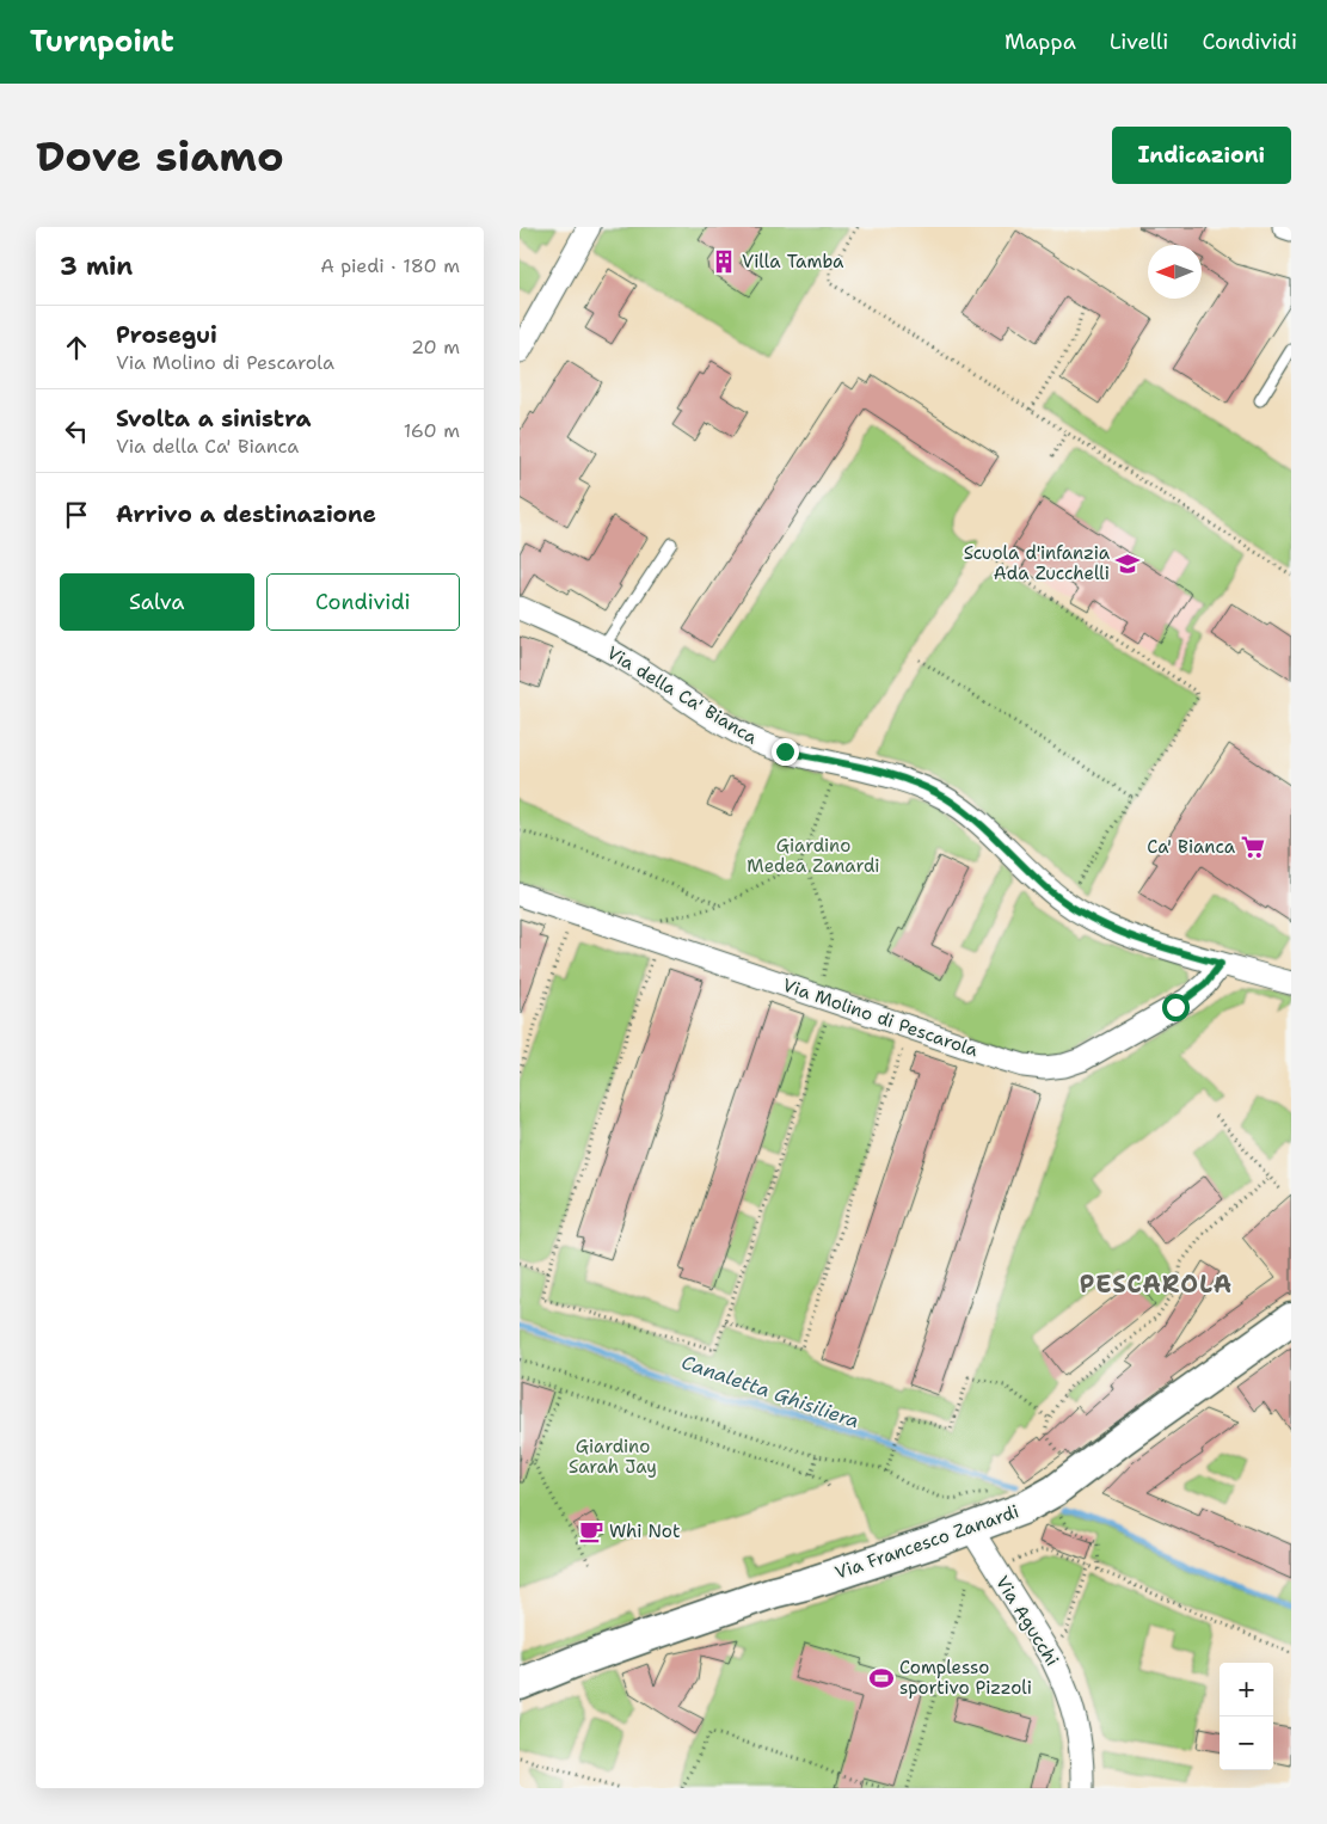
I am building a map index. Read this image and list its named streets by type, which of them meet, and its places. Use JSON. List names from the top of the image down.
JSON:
{
  "streets": {
    "main road": ["Via Francesco Zanardi"],
    "street": ["Via della Ca' Bianca", "Via Molino di Pescarola", "Via Agucchi"]
  },
  "crossings": [
    ["Via della Ca' Bianca", "Via Molino di Pescarola"],
    ["Via Francesco Zanardi", "Via Agucchi"]
  ],
  "districts": ["PESCAROLA"],
  "water": ["Canaletta Ghisiliera"],
  "parks": ["Giardino Medea Zanardi", "Giardino Sarah Jay"],
  "places": {
    "building": ["Villa Tamba"],
    "school or university": ["Scuola d'infanzia Ada Zucchelli"],
    "supermarket": ["Ca' Bianca"],
    "cafe": ["Whi Not"],
    "sports": ["Complesso sportivo Pizzoli"]
  },
  "north": "left",
  "page": {
    "header": "Turnpoint",
    "nav": ["Mappa", "Livelli", "Condividi"],
    "buttons": [
      "Indicazioni",
      ["Salva", "Condividi"]
    ],
    "title": "Dove siamo",
    "heading": ["3 min", "A piedi · 180 m"],
    "list": [
      ["Prosegui", "Via Molino di Pescarola", "20 m"],
      ["Svolta a sinistra", "Via della Ca' Bianca", "160 m"],
      "Arrivo a destinazione"
    ],
    "map_buttons": ["+", "−"]
  }
}
